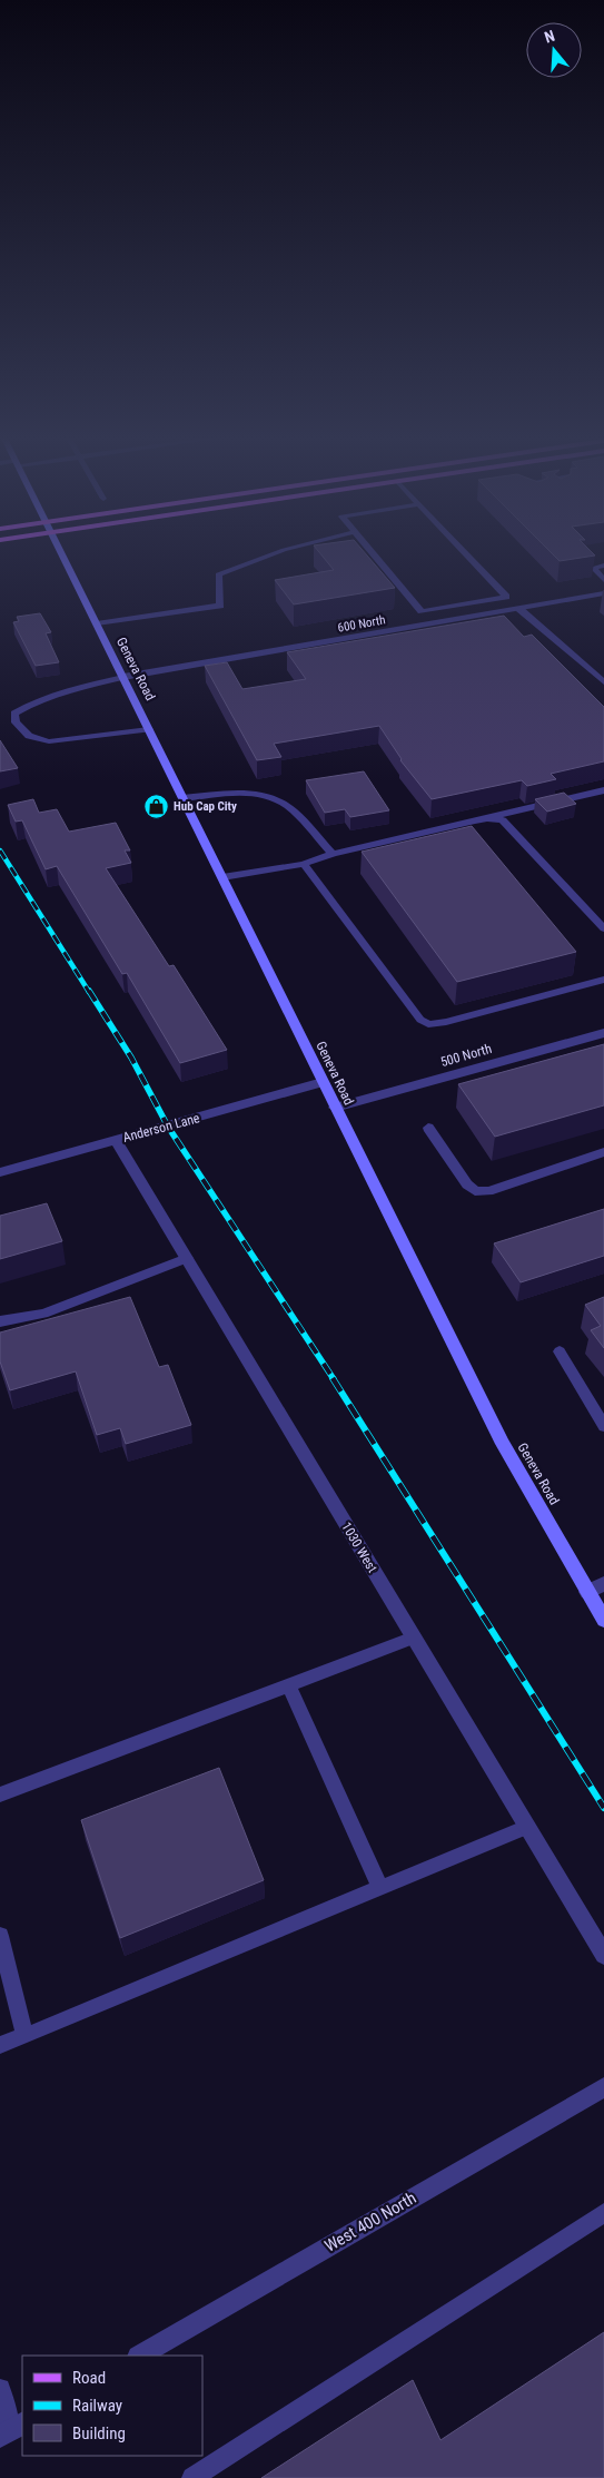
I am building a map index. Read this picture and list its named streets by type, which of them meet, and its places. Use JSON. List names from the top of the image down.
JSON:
{
  "streets": {
    "main road": ["Geneva Road"],
    "street": [
      "600 North",
      "500 North",
      "Anderson Lane",
      "1030 West",
      "West 400 North"
    ]
  },
  "crossings": [
    ["600 North", "Geneva Road"],
    ["Geneva Road", "500 North"],
    ["Geneva Road", "Anderson Lane"],
    ["Anderson Lane", "1030 West"]
  ],
  "places": {
    "shop": ["Hub Cap City"]
  },
  "legend": ["Road", "Railway", "Building"],
  "north": "top"
}
